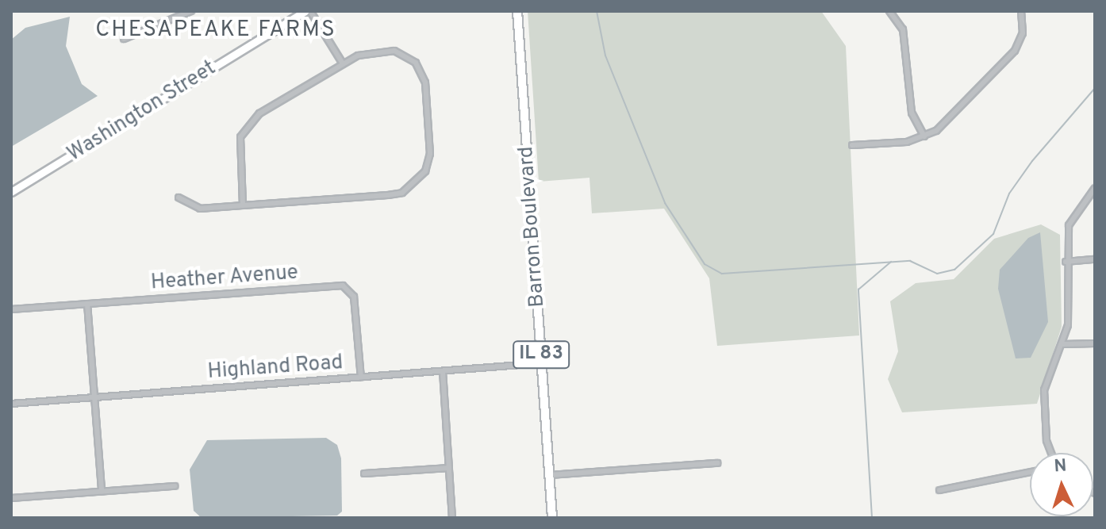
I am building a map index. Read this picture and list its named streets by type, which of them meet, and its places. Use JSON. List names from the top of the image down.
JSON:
{
  "streets": {
    "main road": ["Washington Street", "Barron Boulevard", "IL 83"],
    "street": ["Heather Avenue", "Highland Road"]
  },
  "crossings": [
    ["Barron Boulevard", "Highland Road"],
    ["Heather Avenue", "Highland Road"]
  ],
  "districts": ["CHESAPEAKE FARMS"],
  "north": "top"
}
